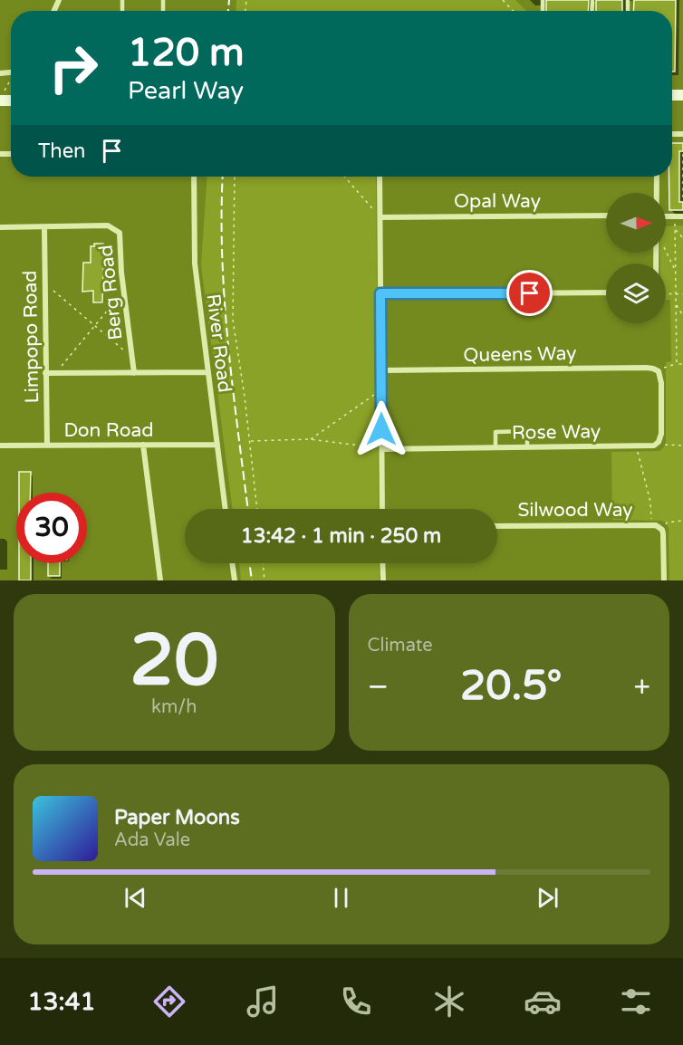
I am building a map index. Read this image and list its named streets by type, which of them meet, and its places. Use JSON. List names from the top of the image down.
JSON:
{
  "streets": {
    "street": [
      "Opal Way",
      "Berg Road",
      "Limpopo Road",
      "River Road",
      "Queens Way",
      "Don Road",
      "Rose Way",
      "Silwood Way"
    ]
  },
  "crossings": [
    ["Berg Road", "Limpopo Road"],
    ["Limpopo Road", "Don Road"],
    ["River Road", "Don Road"]
  ],
  "north": "right",
  "page": {
    "turn": ["120 m", "Pearl Way"],
    "then": "Then",
    "limit": "30",
    "trip": "13:42 · 1 min · 250 m",
    "tile": [
      ["20", "km/h"],
      "Climate"
    ],
    "heat": ["−", "20.5°", "+"],
    "song": ["Paper Moons", "Ada Vale"],
    "tabs": "13:41"
  }
}
